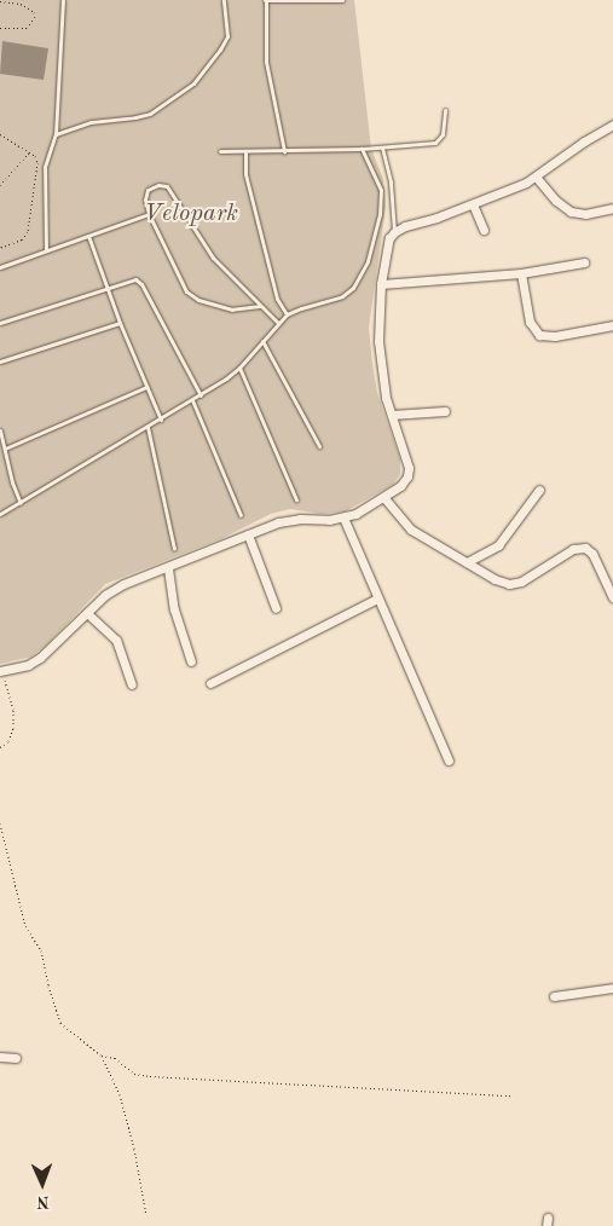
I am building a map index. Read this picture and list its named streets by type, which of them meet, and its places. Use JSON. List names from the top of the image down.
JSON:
{
  "parks": ["Velopark"],
  "north": "bottom"
}
